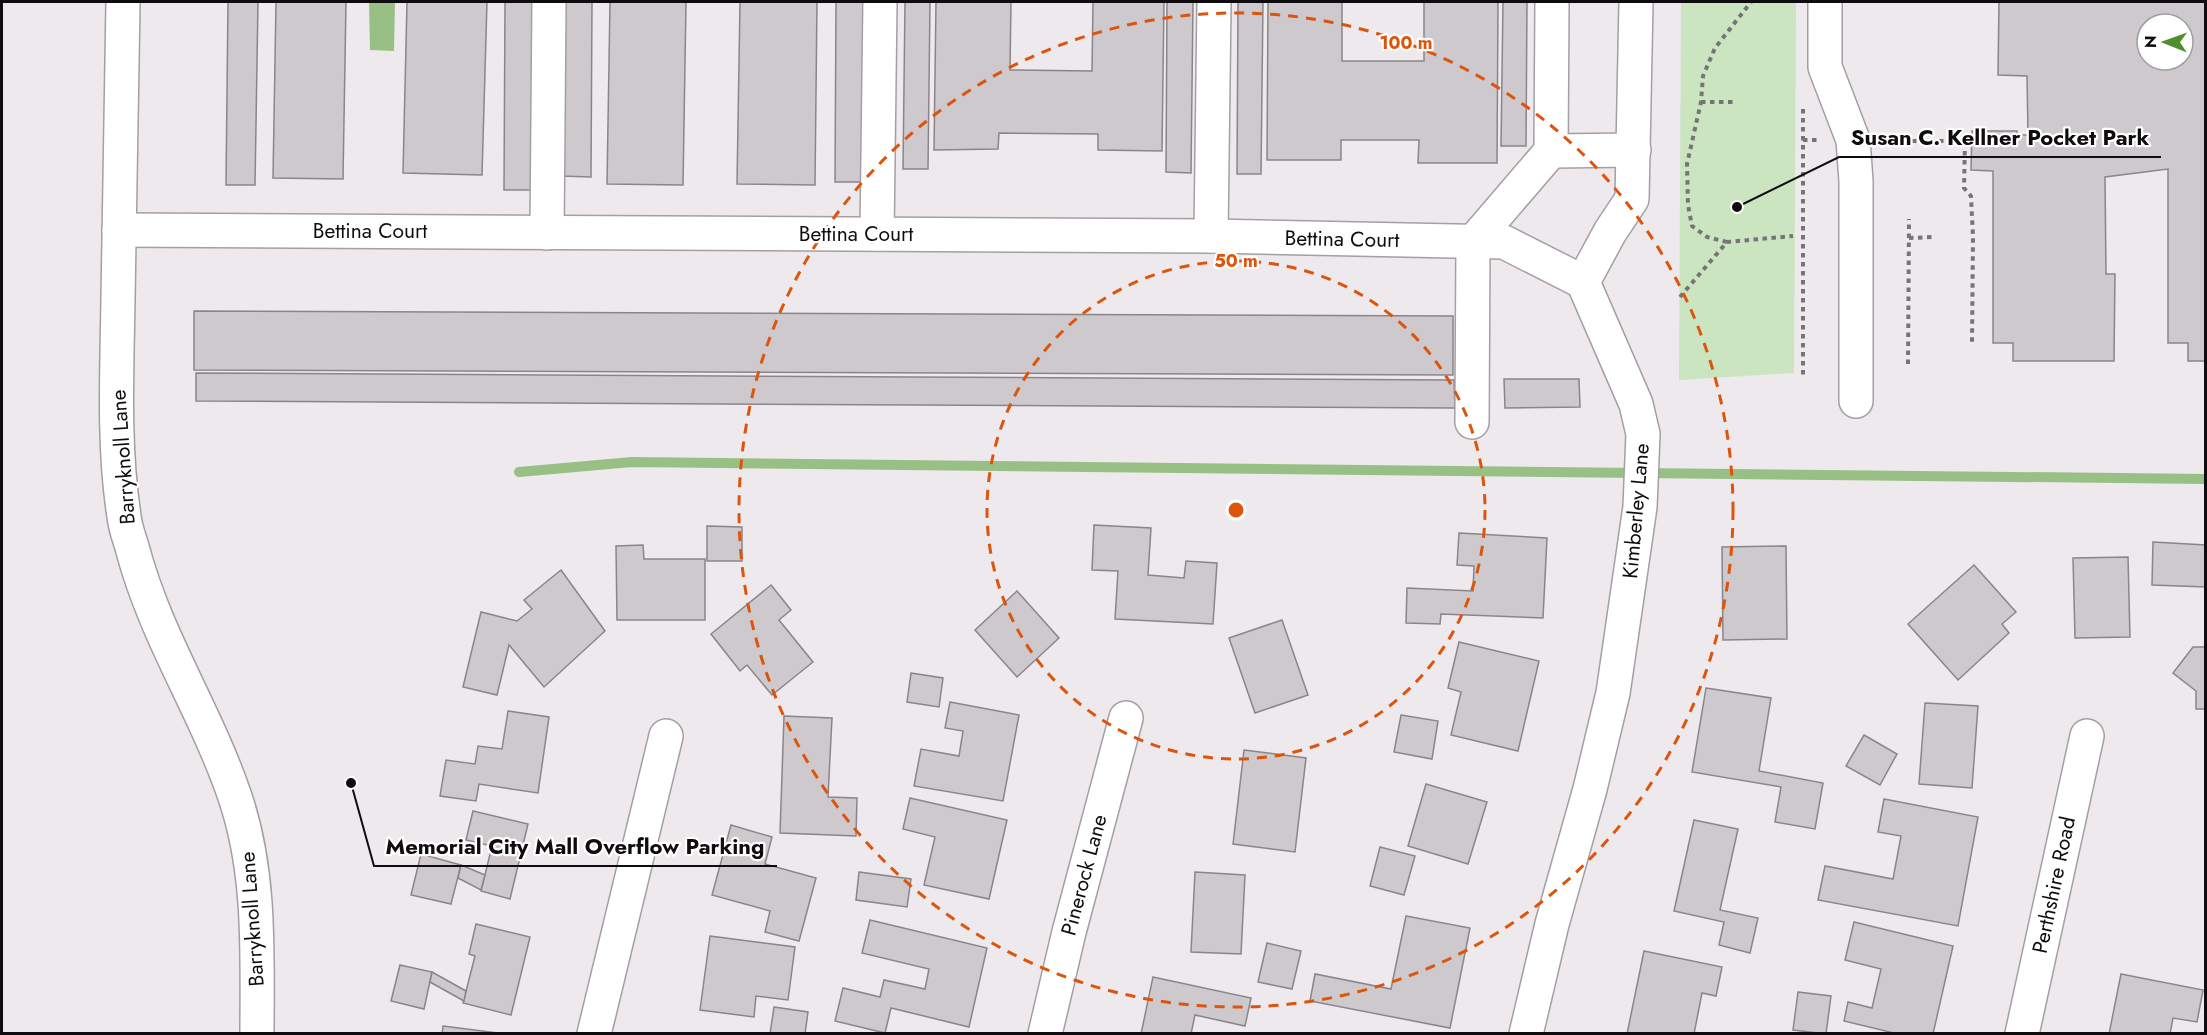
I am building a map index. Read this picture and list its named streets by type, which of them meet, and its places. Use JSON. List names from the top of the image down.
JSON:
{
  "streets": {
    "street": [
      "Bettina Court",
      "Barryknoll Lane",
      "Kimberley Lane",
      "Pinerock Lane",
      "Perthshire Road"
    ]
  },
  "crossings": [
    ["Bettina Court", "Barryknoll Lane"],
    ["Bettina Court", "Kimberley Lane"]
  ],
  "places": ["Susan C. Kellner Pocket Park", "Memorial City Mall Overflow Parking"],
  "north": "left",
  "rings": ["100 m", "50 m"]
}
